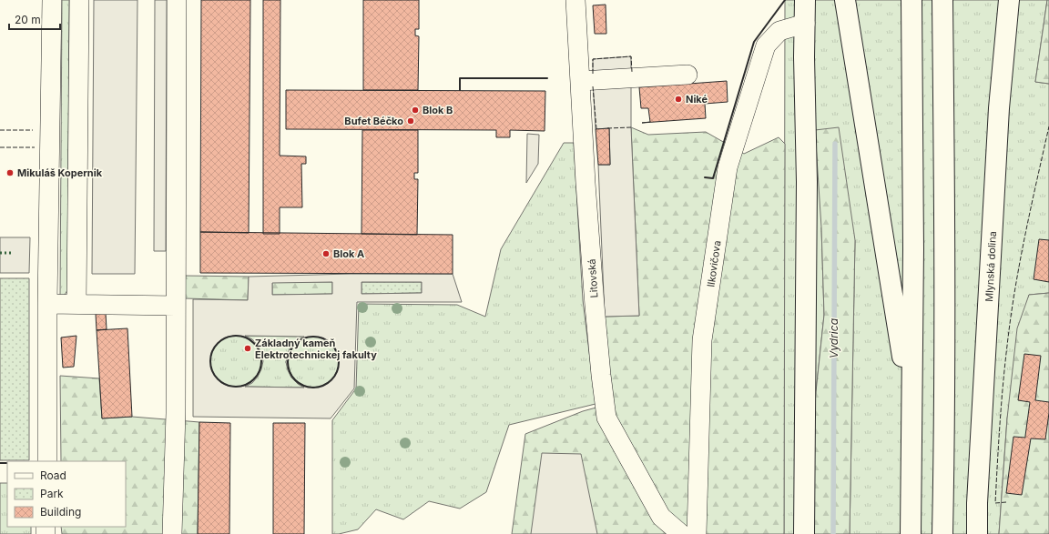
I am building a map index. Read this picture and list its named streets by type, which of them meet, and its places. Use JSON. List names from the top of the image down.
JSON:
{
  "streets": {
    "main road": ["Mlynská dolina"],
    "street": ["Ilkovičova", "Litovská"]
  },
  "water": ["Vydrica"],
  "places": [
    "Niké",
    "Blok B",
    "Bufet Béčko",
    "Mikuláš Kopernik",
    "Blok A",
    "Základný kameň Elektrotechnickej fakulty"
  ],
  "legend": ["Road", "Park", "Building"],
  "scale_bar": "20 m"
}
